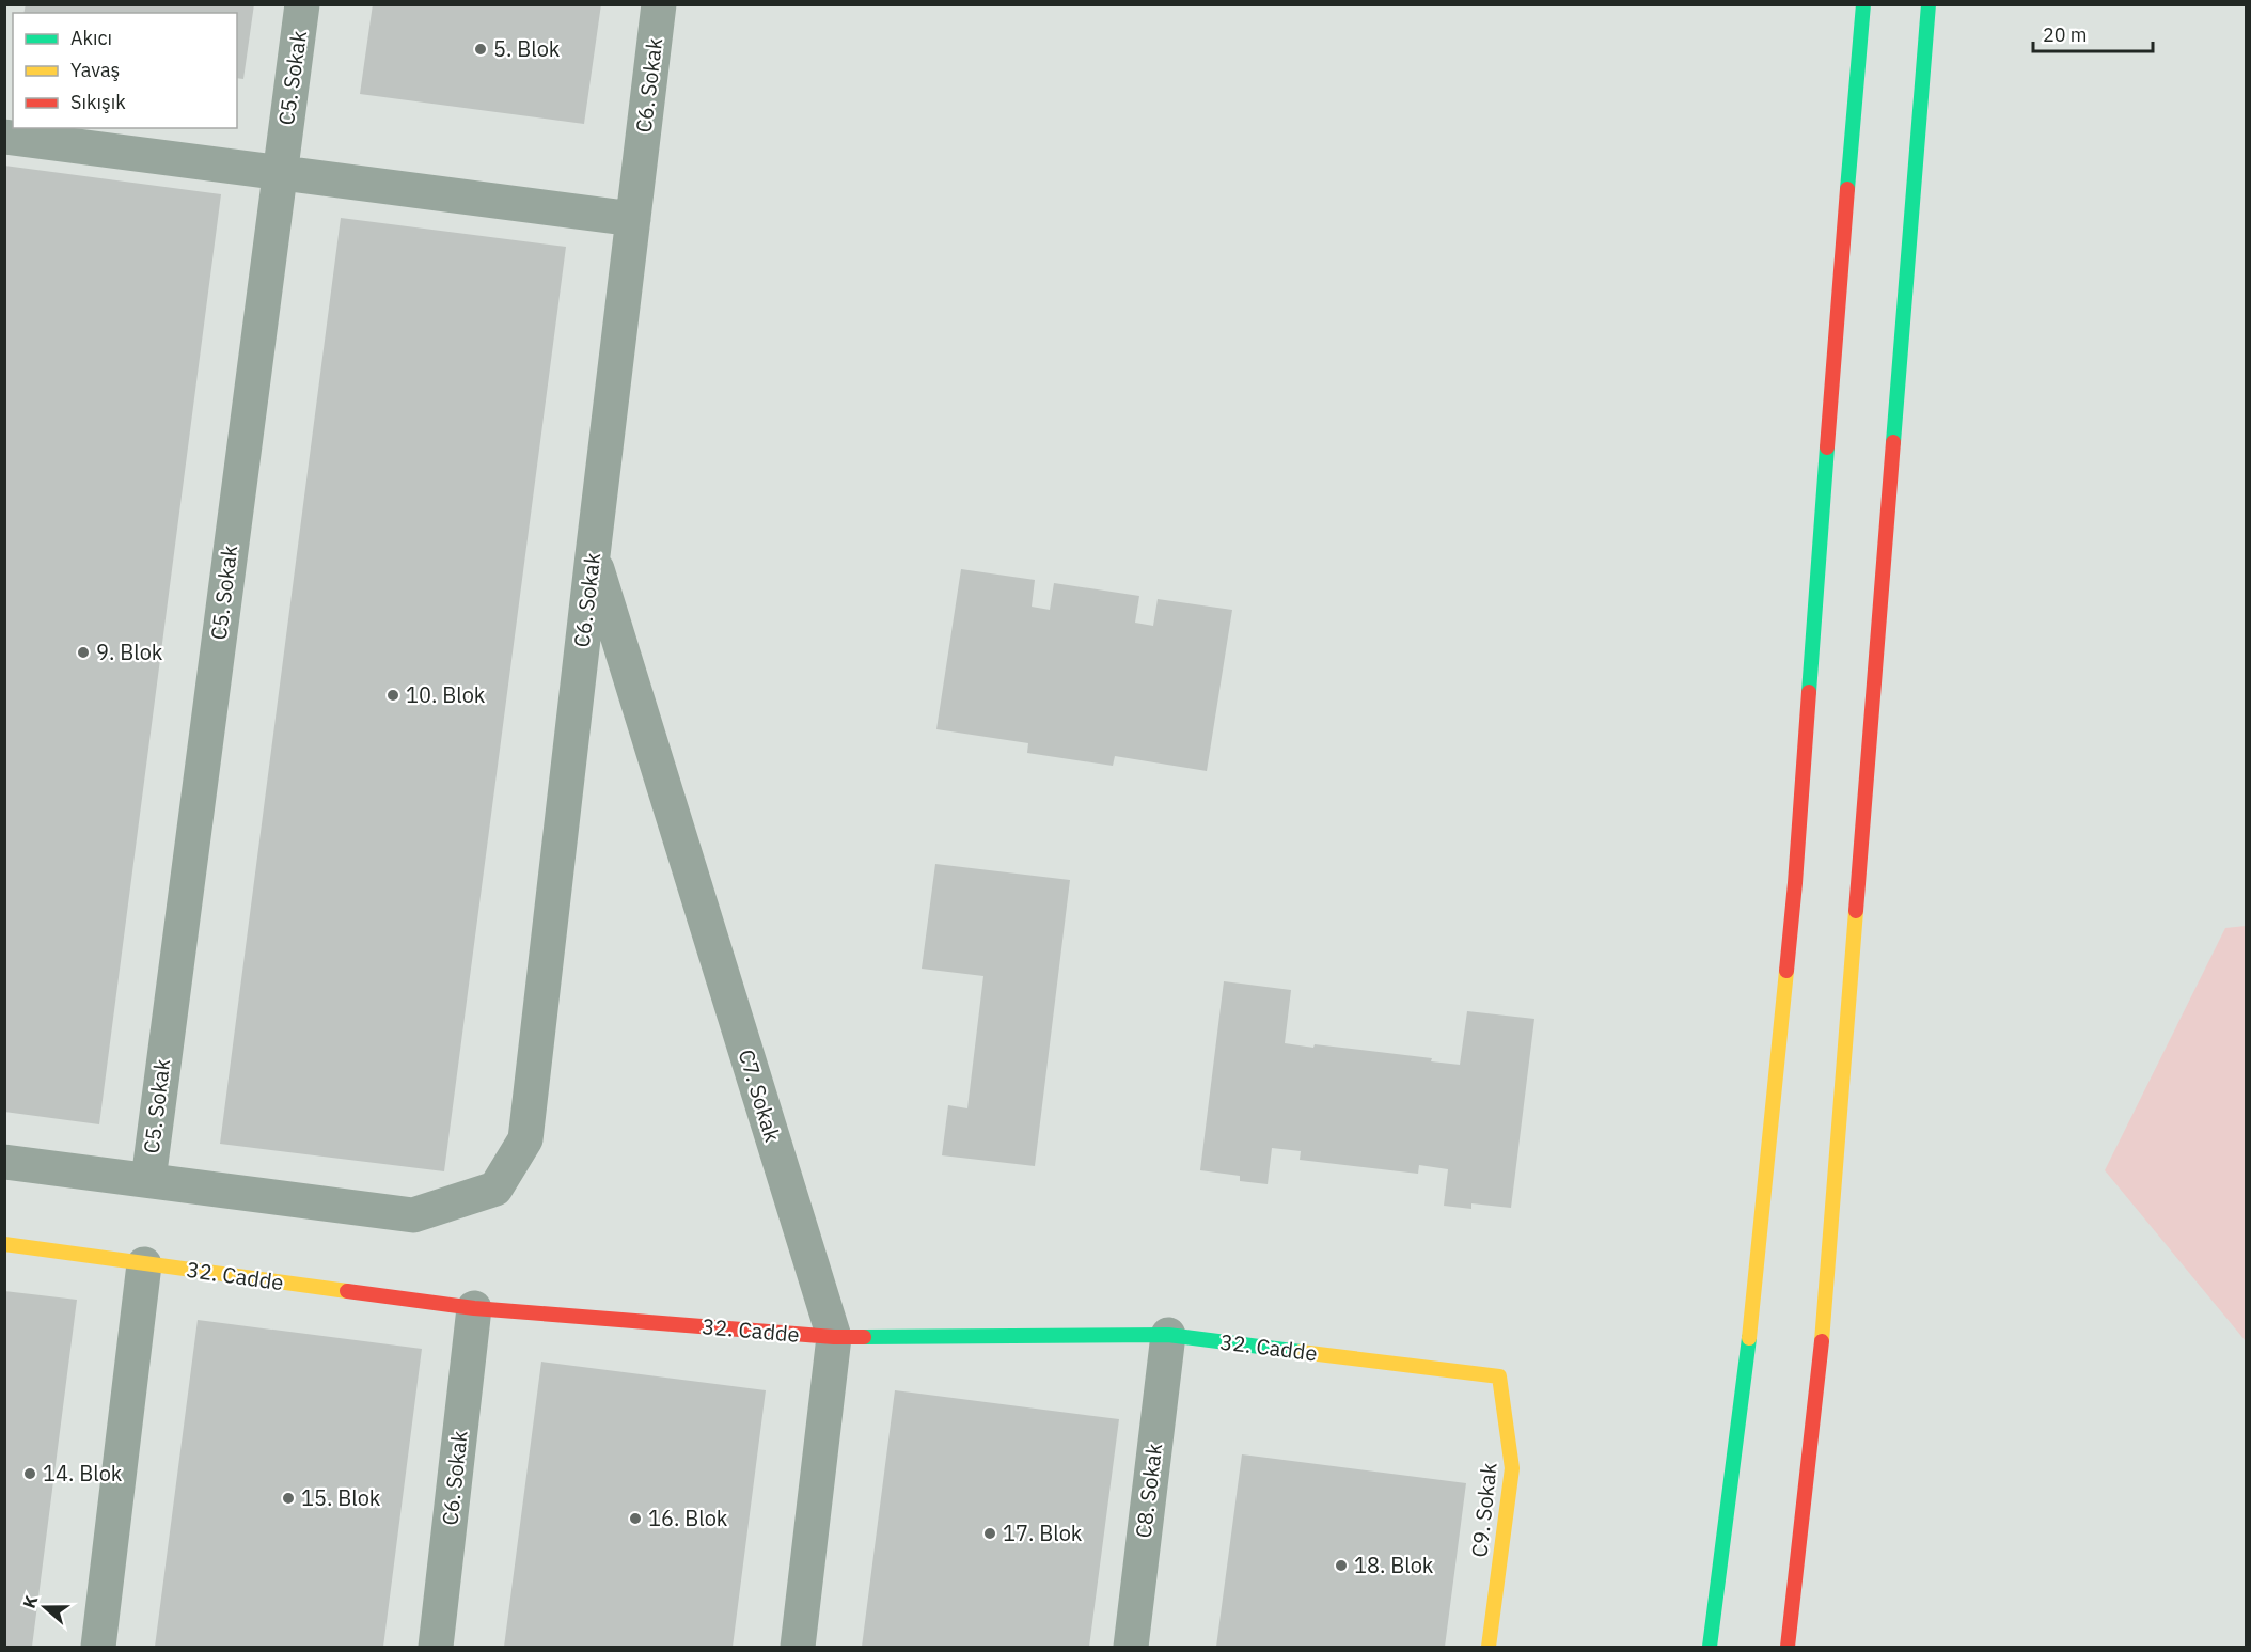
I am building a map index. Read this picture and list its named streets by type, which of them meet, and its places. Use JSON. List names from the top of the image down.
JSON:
{
  "streets": {
    "main road": ["32. Cadde", "C9. Sokak"],
    "street": [
      "C5. Sokak",
      "C6. Sokak",
      "C7. Sokak",
      "C8. Sokak"
    ]
  },
  "crossings": [
    ["C5. Sokak", "C6. Sokak"],
    ["C6. Sokak", "C7. Sokak"],
    ["C6. Sokak", "32. Cadde"],
    ["C7. Sokak", "32. Cadde"],
    ["32. Cadde", "C8. Sokak"],
    ["32. Cadde", "C9. Sokak"]
  ],
  "places": [
    "5. Blok",
    "9. Blok",
    "10. Blok",
    "14. Blok",
    "15. Blok",
    "16. Blok",
    "17. Blok",
    "18. Blok"
  ],
  "legend": ["Akıcı", "Yavaş", "Sıkışık"],
  "scale_bar": "20 m",
  "north": "left"
}
